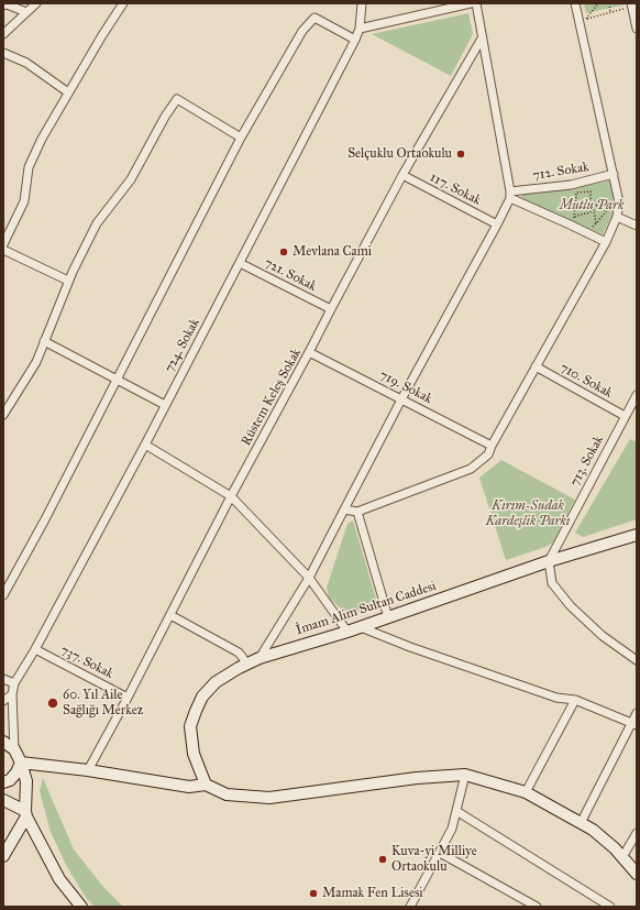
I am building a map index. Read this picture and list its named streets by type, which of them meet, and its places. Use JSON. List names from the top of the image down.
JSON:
{
  "streets": {
    "street": [
      "712. Sokak",
      "117. Sokak",
      "721. Sokak",
      "724. Sokak",
      "710. Sokak",
      "719. Sokak",
      "Rüstem Keleş Sokak",
      "713. Sokak",
      "İmam Alim Sultan Caddesi",
      "737. Sokak"
    ]
  },
  "crossings": [
    ["117. Sokak", "Rüstem Keleş Sokak"],
    ["721. Sokak", "724. Sokak"],
    ["721. Sokak", "Rüstem Keleş Sokak"],
    ["724. Sokak", "737. Sokak"],
    ["710. Sokak", "713. Sokak"],
    ["719. Sokak", "Rüstem Keleş Sokak"],
    ["Rüstem Keleş Sokak", "737. Sokak"],
    ["713. Sokak", "İmam Alim Sultan Caddesi"]
  ],
  "parks": ["Mutlu Park", "Kırım-Sudak Kardeşlik Parkı"],
  "places": [
    "Selçuklu Ortaokulu",
    "Mevlana Cami",
    "60. Yıl Aile Sağlığı Merkez",
    "Kuva-yi Milliye Ortaokulu",
    "Mamak Fen Lisesi"
  ]
}
